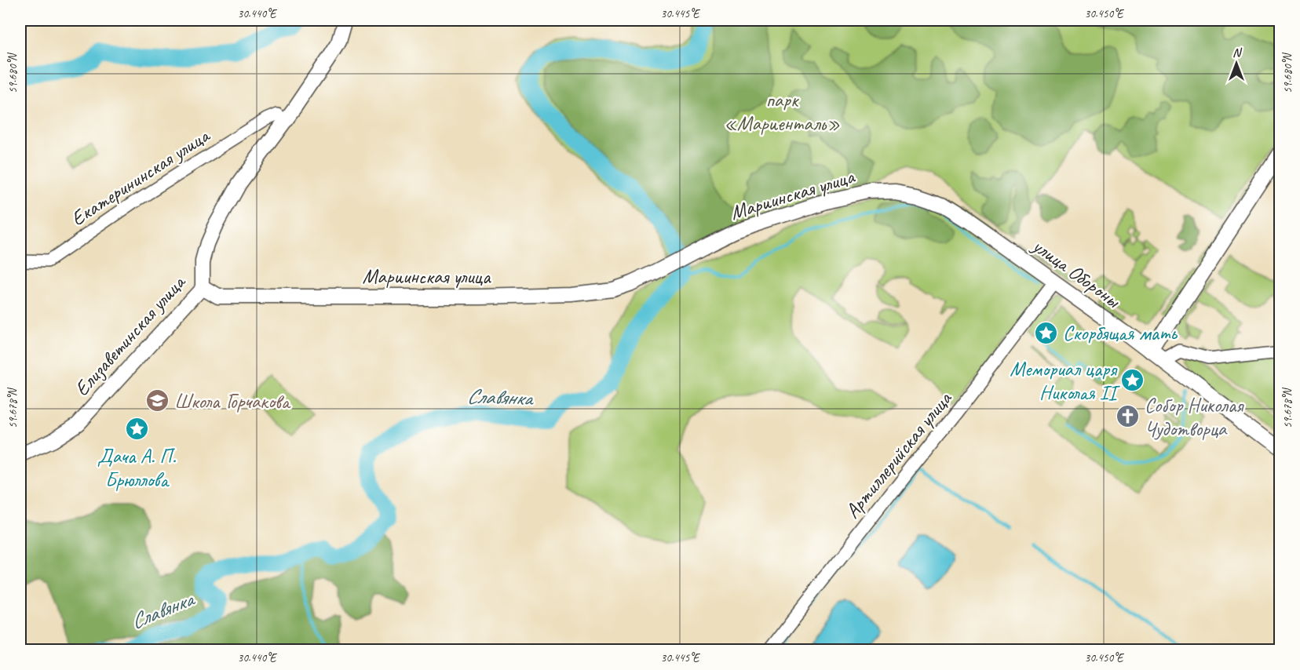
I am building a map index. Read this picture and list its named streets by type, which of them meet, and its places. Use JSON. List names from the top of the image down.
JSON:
{
  "streets": {
    "street": [
      "Екатерининская улица",
      "Мариинская улица",
      "улица Обороны",
      "Елизаветинская улица",
      "Артиллерийская улица"
    ]
  },
  "crossings": [
    ["Мариинская улица", "улица Обороны"],
    ["Мариинская улица", "Елизаветинская улица"],
    ["улица Обороны", "Артиллерийская улица"]
  ],
  "water": ["Славянка"],
  "parks": ["парк «Мариенталь»"],
  "places": {
    "place": ["Скорбящая мать", "Мемориал царя Николая II", "Дача А. П. Брюллова"],
    "school or university": ["Школа Горчакова"],
    "church": ["Собор Николая Чудотворца"]
  },
  "north": "top",
  "coordinates": [
    "30.440°E",
    "30.445°E",
    "30.450°E",
    "59.680°N",
    "59.678°N"
  ]
}
